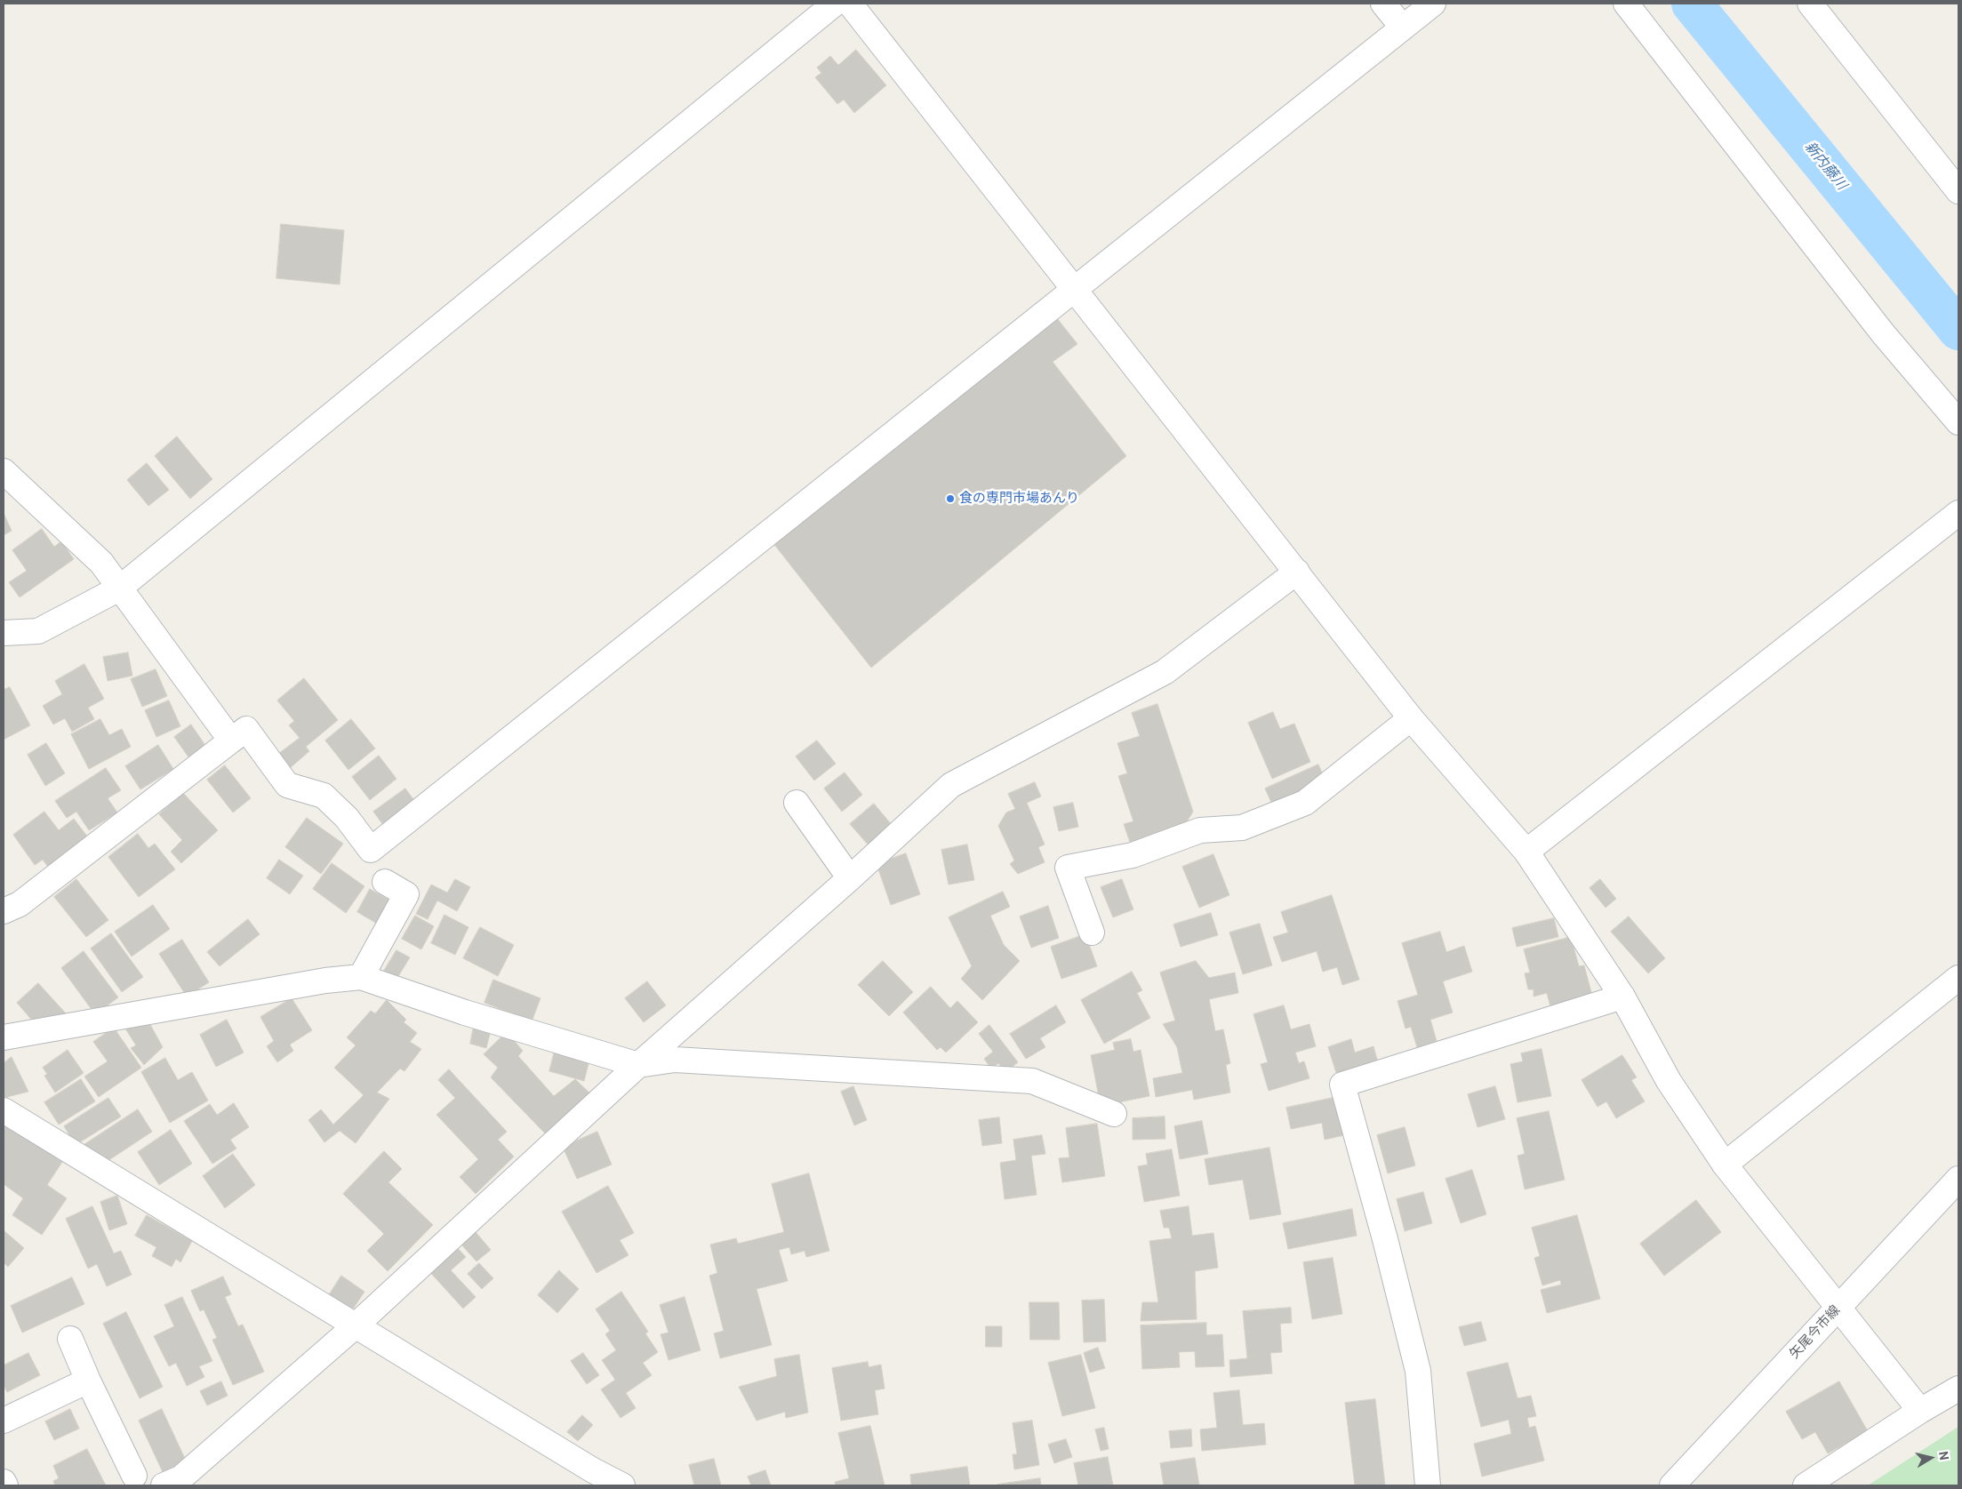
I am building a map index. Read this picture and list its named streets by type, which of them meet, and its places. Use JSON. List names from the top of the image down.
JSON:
{
  "streets": {
    "street": ["矢尾今市線"]
  },
  "water": ["新内藤川"],
  "places": ["食の専門市場あんり"],
  "north": "right"
}
